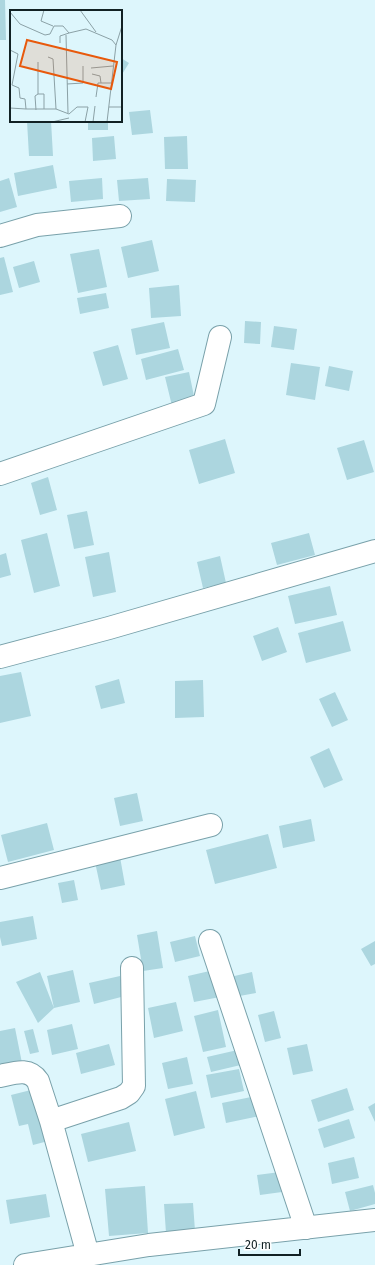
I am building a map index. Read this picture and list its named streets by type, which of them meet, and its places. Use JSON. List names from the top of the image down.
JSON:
{
  "scale_bar": "20 m"
}
